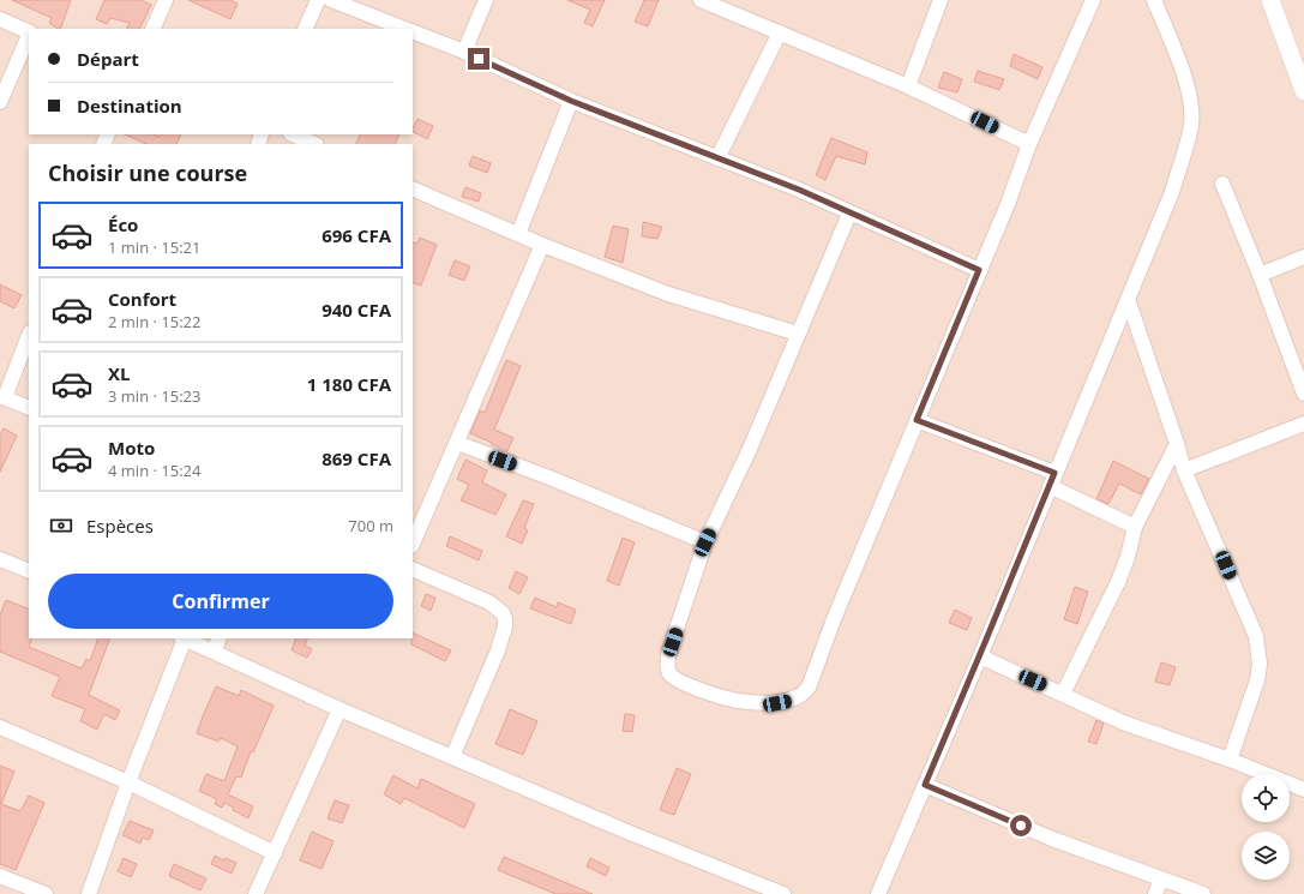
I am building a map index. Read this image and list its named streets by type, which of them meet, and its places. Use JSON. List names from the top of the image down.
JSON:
{
  "page": {
    "banner": ["Départ", "Destination"],
    "heading": "Choisir une course",
    "list": [
      {
        "name": "Éco",
        "note": "1 min · 15:21",
        "value": "696 CFA"
      },
      {
        "name": "Confort",
        "note": "2 min · 15:22",
        "value": "940 CFA"
      },
      {
        "name": "XL",
        "note": "3 min · 15:23",
        "value": "1 180 CFA"
      },
      {
        "name": "Moto",
        "note": "4 min · 15:24",
        "value": "869 CFA"
      }
    ],
    "pay": ["Espèces", "700 m"],
    "buttons": "Confirmer"
  }
}
